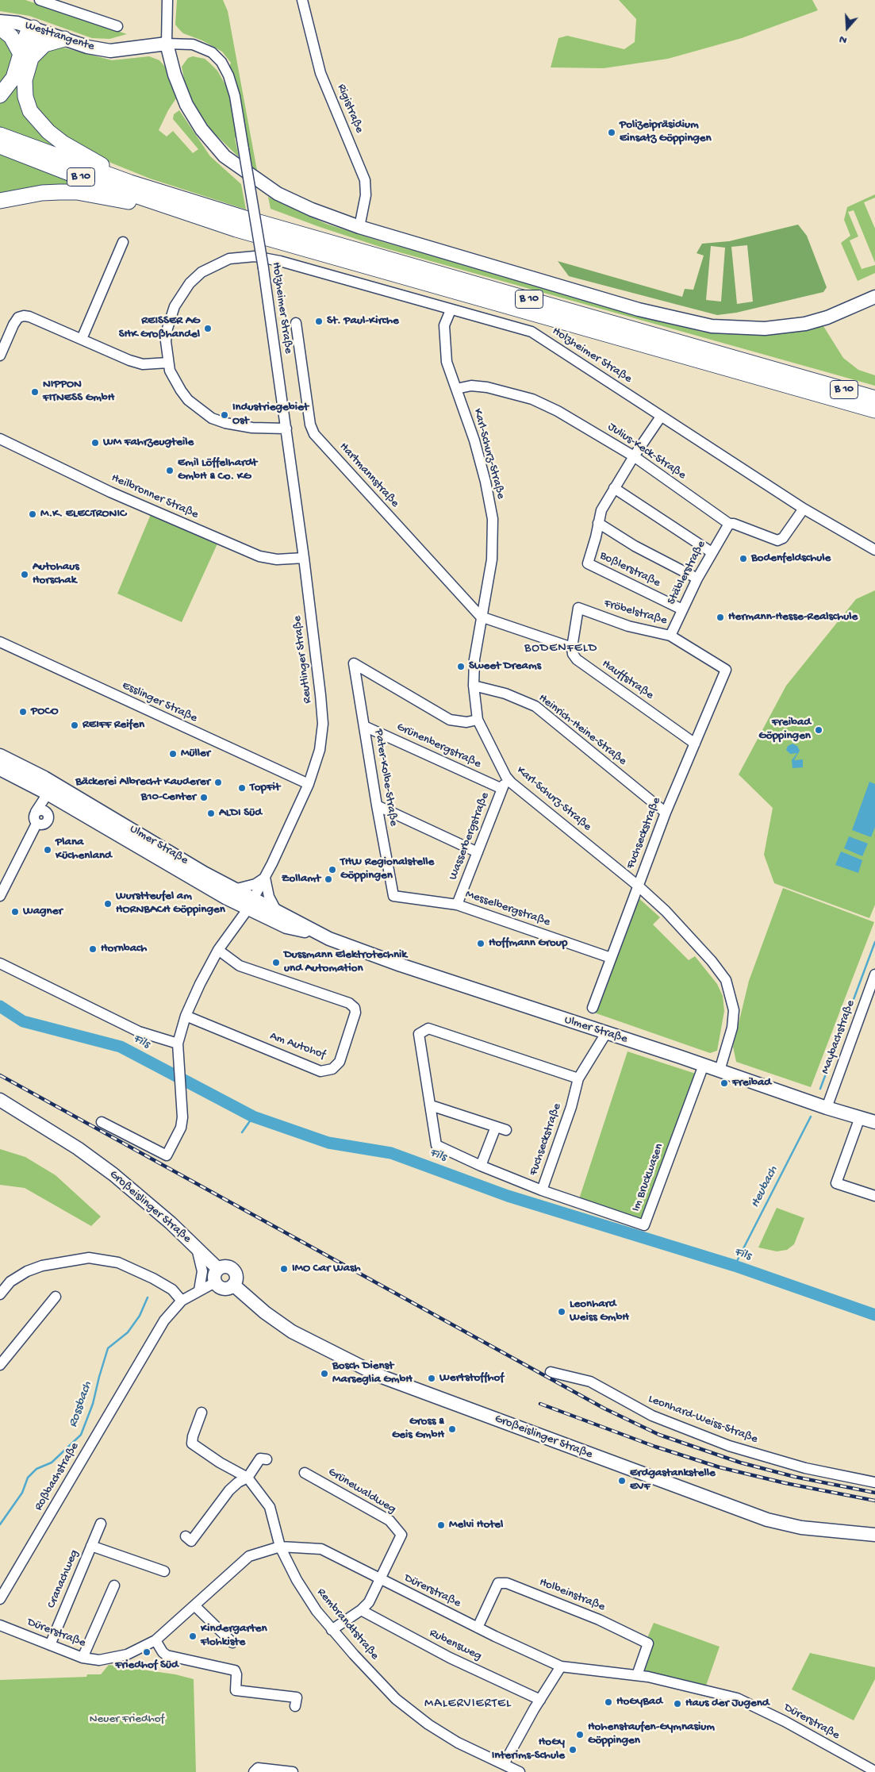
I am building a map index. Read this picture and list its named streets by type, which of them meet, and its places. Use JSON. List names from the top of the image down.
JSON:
{
  "streets": {
    "highway": ["B 10"],
    "main road": ["Westtangente", "Ulmer Straße", "Großeislinger Straße"],
    "street": [
      "Rigistraße",
      "Holzheimer Straße",
      "Julius-Keck-Straße",
      "Karl-Schurz-Straße",
      "Hartmannstraße",
      "Heilbronner Straße",
      "Boßlerstraße",
      "Stäblerstraße",
      "Fröbelstraße",
      "Reutlinger Straße",
      "Hauffstraße",
      "Esslinger Straße",
      "Heinrich-Heine-Straße",
      "Grünenbergstraße",
      "Pater-Kolbe-Straße",
      "Fuchseckstraße",
      "Wasserbergstraße",
      "Messelbergstraße",
      "Maybachstraße",
      "Am Autohof",
      "Im Bruckwasen",
      "Leonhard-Weiss-Straße",
      "Roßbachstraße",
      "Grünewaldweg",
      "Cranachweg",
      "Dürerstraße",
      "Holbeinstraße",
      "Rembrandtstraße",
      "Rubensweg"
    ]
  },
  "crossings": [
    ["Westtangente", "Holzheimer Straße"],
    ["Holzheimer Straße", "Julius-Keck-Straße"],
    ["Holzheimer Straße", "Karl-Schurz-Straße"],
    ["Holzheimer Straße", "Reutlinger Straße"],
    ["Julius-Keck-Straße", "Karl-Schurz-Straße"],
    ["Julius-Keck-Straße", "Stäblerstraße"],
    ["Karl-Schurz-Straße", "Hartmannstraße"],
    ["Karl-Schurz-Straße", "Heinrich-Heine-Straße"],
    ["Karl-Schurz-Straße", "Pater-Kolbe-Straße"],
    ["Karl-Schurz-Straße", "Fuchseckstraße"],
    ["Karl-Schurz-Straße", "Wasserbergstraße"],
    ["Karl-Schurz-Straße", "Ulmer Straße"],
    ["Heilbronner Straße", "Reutlinger Straße"],
    ["Boßlerstraße", "Stäblerstraße"],
    ["Stäblerstraße", "Fröbelstraße"],
    ["Fröbelstraße", "Hauffstraße"],
    ["Fröbelstraße", "Fuchseckstraße"],
    ["Reutlinger Straße", "Esslinger Straße"],
    ["Reutlinger Straße", "Ulmer Straße"],
    ["Hauffstraße", "Fuchseckstraße"],
    ["Heinrich-Heine-Straße", "Fuchseckstraße"],
    ["Grünenbergstraße", "Pater-Kolbe-Straße"],
    ["Grünenbergstraße", "Wasserbergstraße"],
    ["Pater-Kolbe-Straße", "Messelbergstraße"],
    ["Fuchseckstraße", "Ulmer Straße"],
    ["Fuchseckstraße", "Messelbergstraße"],
    ["Fuchseckstraße", "Im Bruckwasen"],
    ["Wasserbergstraße", "Messelbergstraße"],
    ["Ulmer Straße", "Maybachstraße"],
    ["Ulmer Straße", "Im Bruckwasen"],
    ["Großeislinger Straße", "Roßbachstraße"],
    ["Grünewaldweg", "Dürerstraße"],
    ["Cranachweg", "Dürerstraße"],
    ["Dürerstraße", "Holbeinstraße"],
    ["Dürerstraße", "Rembrandtstraße"]
  ],
  "districts": ["BODENFELD", "MALERVIERTEL"],
  "water": ["Fils", "Heubach", "Rossbach"],
  "parks": ["Neuer Friedhof"],
  "places": [
    "Polizeipräsidium Einsatz Göppingen",
    "St. Paul-Kirche",
    "REISSER AG SHK Großhandel",
    "NIPPON FITNESS GmbH",
    "Industriegebiet Ost",
    "WM Fahrzeugteile",
    "Emil Löffelhardt GmbH & Co. KG",
    "M.K. ELECTRONIC",
    "Bodenfeldschule",
    "Autohaus Horschak",
    "Hermann-Hesse-Realschule",
    "Sweet Dreams",
    "POCO",
    "REIFF Reifen",
    "Freibad Göppingen",
    "Müller",
    "Bäckerei Albrecht Kauderer",
    "TopFit",
    "B10-Center",
    "ALDI Süd",
    "Plana Küchenland",
    "THW Regionalstelle Göppingen",
    "Zollamt",
    "Wurstteufel am HORNBACH Göppingen",
    "Wagner",
    "Hoffmann Group",
    "Hornbach",
    "Dussmann Elektrotechnik und Automation",
    "Freibad",
    "IMO Car Wash",
    "Leonhard Weiss GmbH",
    "Bosch Dienst Marseglia GmbH",
    "Wertstoffhof",
    "Gross & Geis GmbH",
    "Erdgastankstelle EVF",
    "Melvi Hotel",
    "Kindergarten Flohkiste",
    "Friedhof Süd",
    "HoGyBad",
    "Haus der Jugend",
    "Hohenstaufen-Gymnasium Göppingen",
    "HoGy Interims-Schule"
  ],
  "north": "bottom"
}
